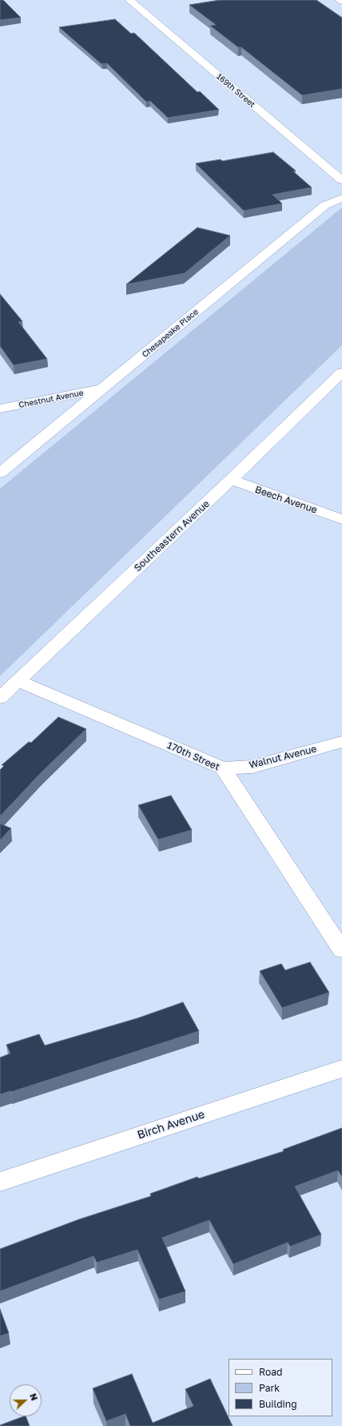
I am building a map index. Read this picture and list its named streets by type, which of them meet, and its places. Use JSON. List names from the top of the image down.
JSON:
{
  "streets": {
    "street": [
      "169th Street",
      "Chesapeake Place",
      "Chestnut Avenue",
      "Beech Avenue",
      "Southeastern Avenue",
      "170th Street",
      "Walnut Avenue",
      "Birch Avenue"
    ]
  },
  "crossings": [
    ["Chesapeake Place", "Chestnut Avenue"],
    ["Beech Avenue", "Southeastern Avenue"],
    ["Southeastern Avenue", "170th Street"],
    ["170th Street", "Walnut Avenue"]
  ],
  "legend": ["Road", "Park", "Building"],
  "north": "right"
}
